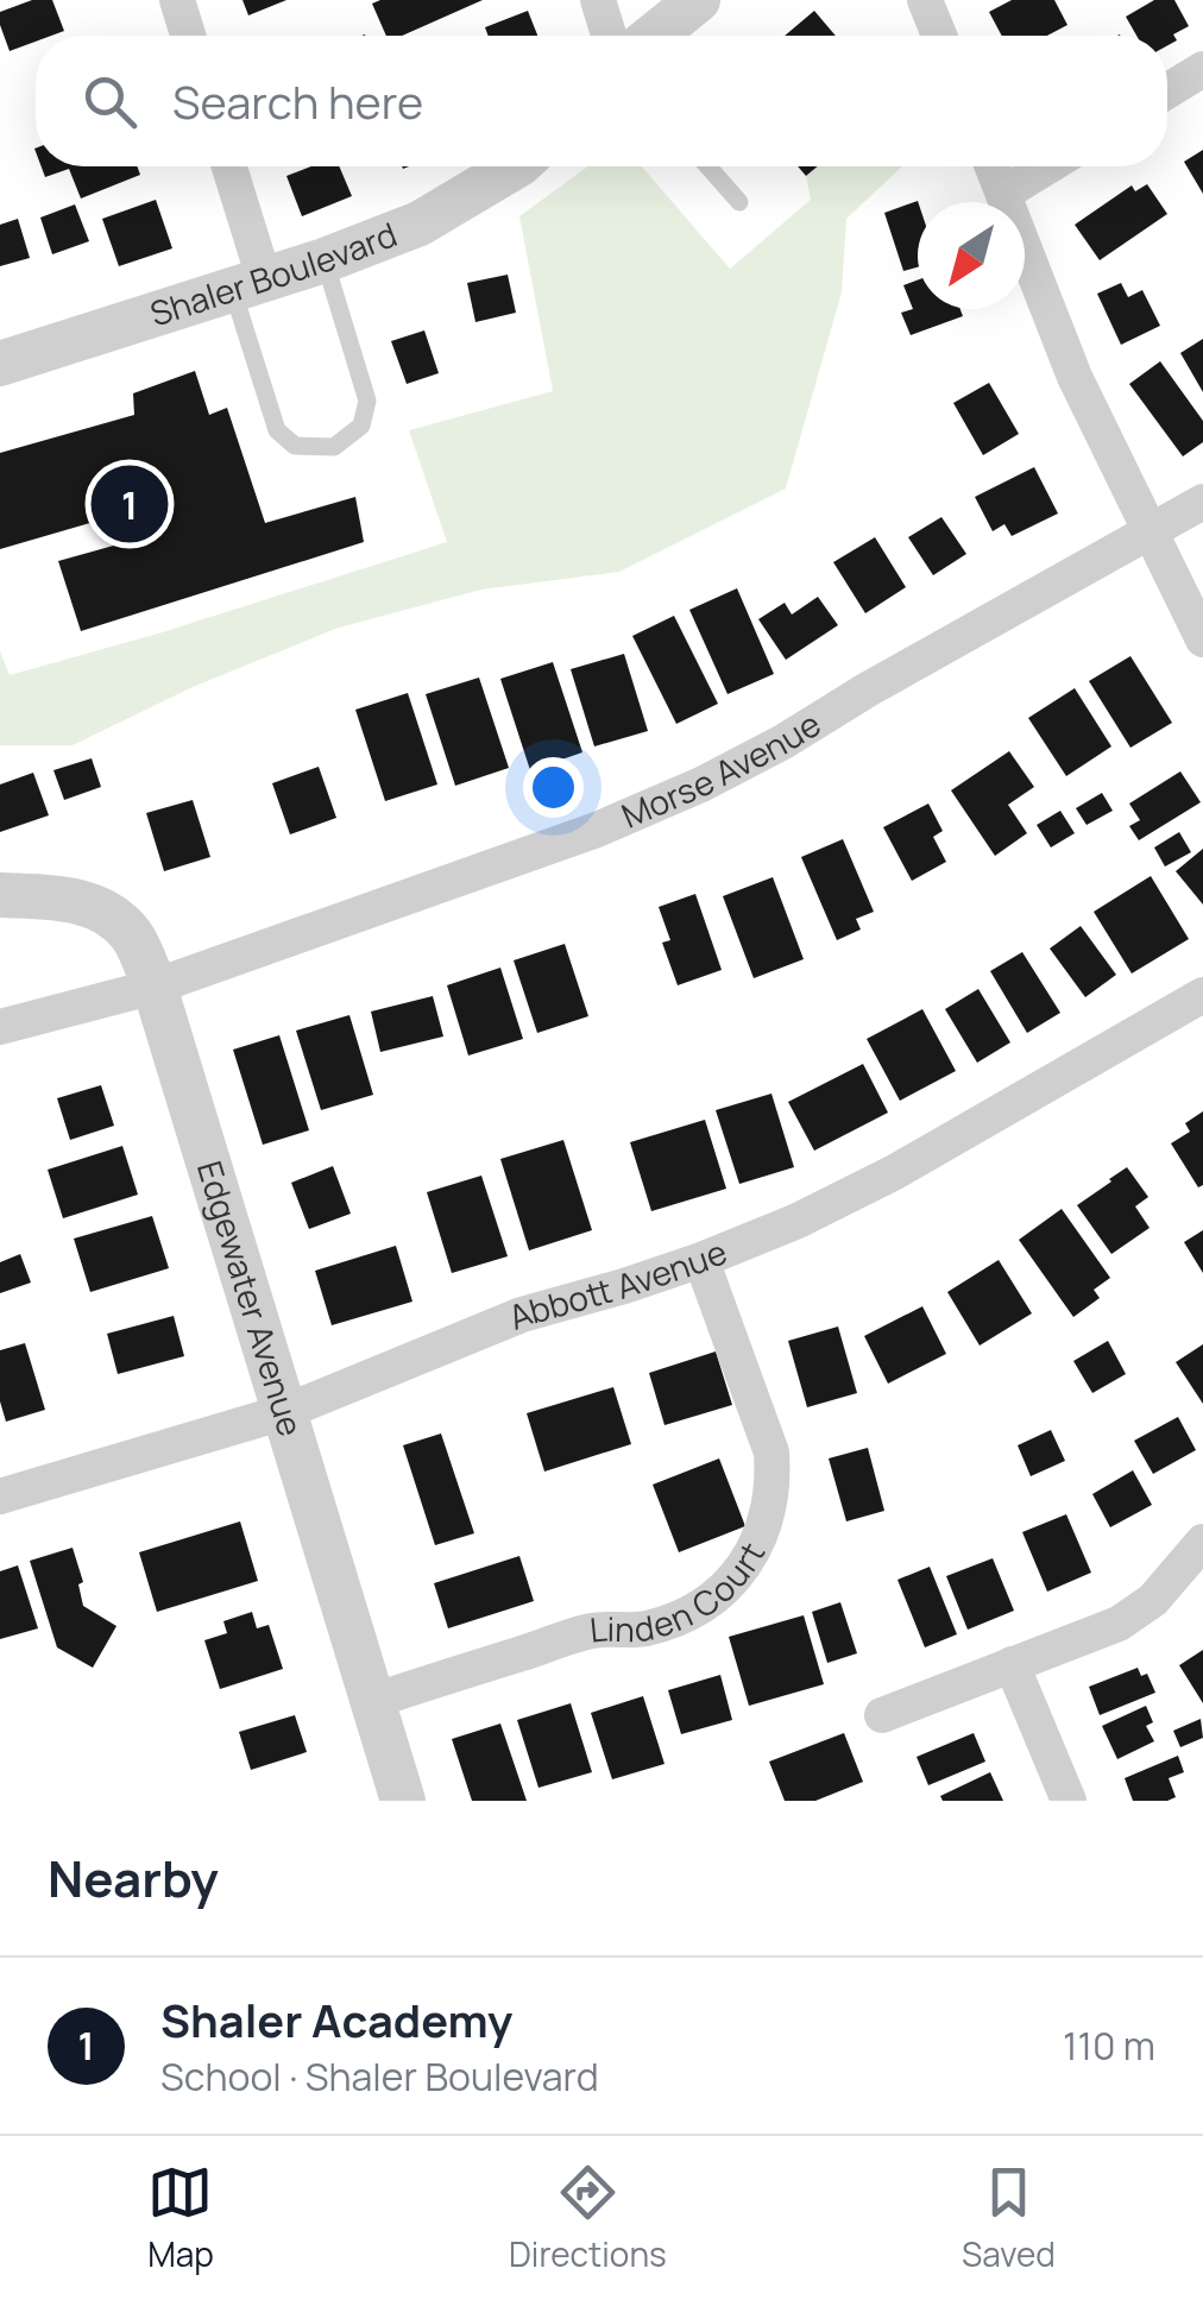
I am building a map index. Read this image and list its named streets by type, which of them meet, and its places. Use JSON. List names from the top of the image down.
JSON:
{
  "streets": {
    "street": [
      "Shaler Boulevard",
      "Morse Avenue",
      "Abbott Avenue",
      "Edgewater Avenue",
      "Linden Court"
    ]
  },
  "crossings": [
    ["Morse Avenue", "Edgewater Avenue"],
    ["Abbott Avenue", "Edgewater Avenue"],
    ["Abbott Avenue", "Linden Court"],
    ["Edgewater Avenue", "Linden Court"]
  ],
  "north": "bottom left",
  "page": {
    "search": "Search here",
    "pins": "1",
    "heading": "Nearby",
    "list": [
      {
        "mark": "1",
        "name": "Shaler Academy",
        "note": "School · Shaler Boulevard",
        "value": "110 m"
      }
    ],
    "nav": ["Map", "Directions", "Saved"]
  }
}
